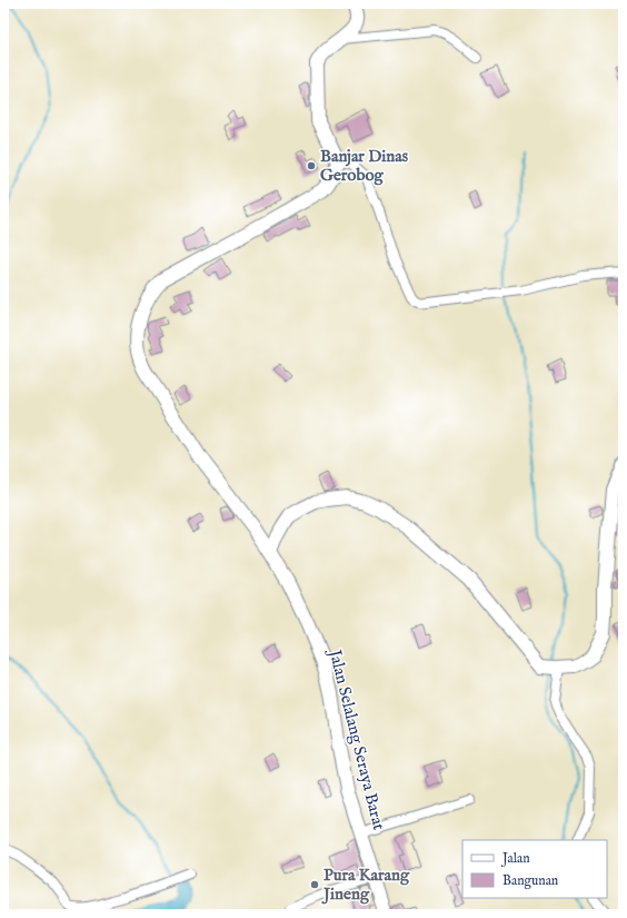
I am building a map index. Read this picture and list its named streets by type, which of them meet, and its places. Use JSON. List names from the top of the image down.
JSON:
{
  "streets": {
    "street": ["Jalan Selalang Seraya Barat"]
  },
  "places": ["Banjar Dinas Gerobog", "Pura Karang Jineng"],
  "legend": ["Jalan", "Bangunan"]
}
